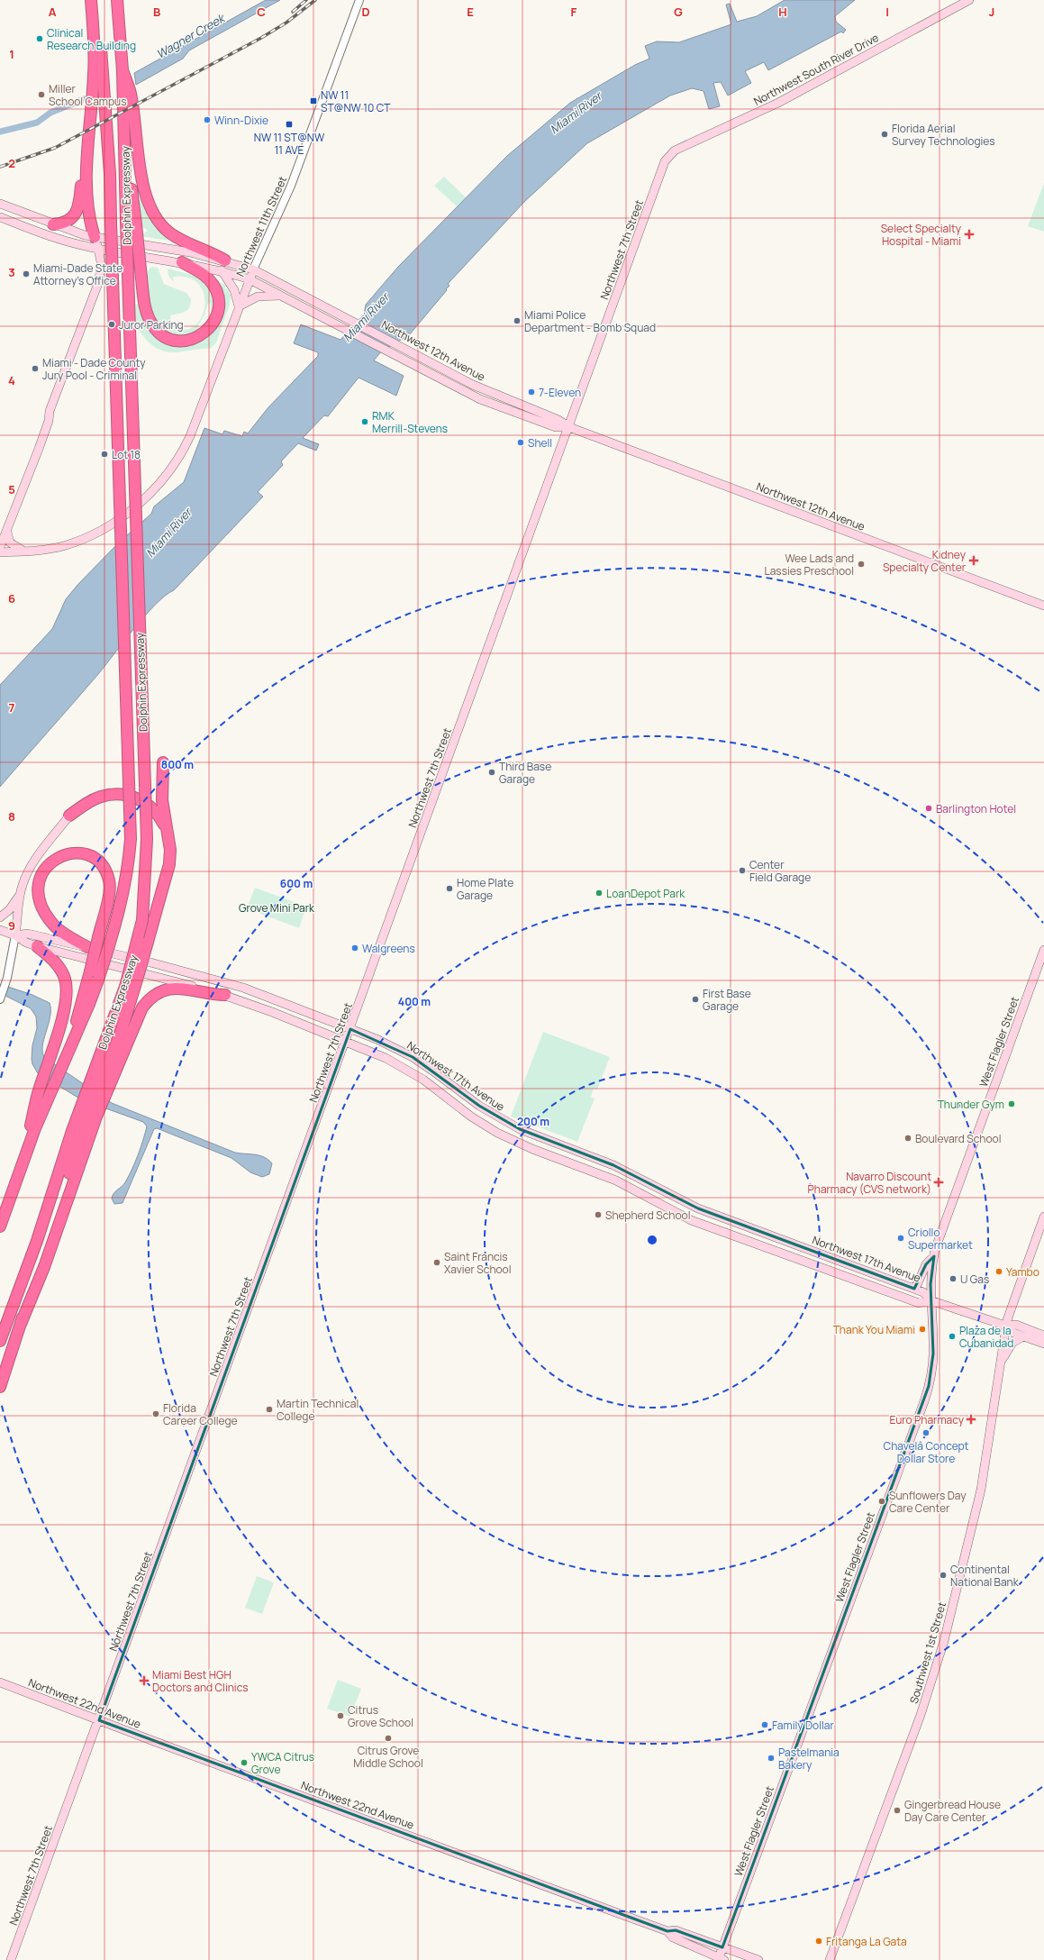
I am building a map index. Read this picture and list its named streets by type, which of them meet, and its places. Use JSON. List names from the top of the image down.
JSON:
{
  "streets": {
    "highway": ["Dolphin Expressway"],
    "main road": [
      "Northwest South River Drive",
      "Northwest 11th Street",
      "Northwest 7th Street",
      "Northwest 12th Avenue",
      "West Flagler Street",
      "Northwest 17th Avenue",
      "Southwest 1st Street",
      "Northwest 22nd Avenue"
    ]
  },
  "crossings": [
    ["Northwest South River Drive", "Northwest 7th Street"],
    ["Northwest 11th Street", "Northwest 12th Avenue"],
    ["Northwest 7th Street", "Northwest 12th Avenue"],
    ["Northwest 7th Street", "Northwest 17th Avenue"],
    ["Northwest 7th Street", "Northwest 22nd Avenue"],
    ["West Flagler Street", "Northwest 17th Avenue"],
    ["West Flagler Street", "Northwest 22nd Avenue"]
  ],
  "water": ["Wagner Creek", "Miami River"],
  "parks": ["Grove Mini Park"],
  "places": {
    "other": [
      "Clinical Research Building",
      "Miller School Campus",
      "Winn-Dixie",
      "Florida Aerial Survey Technologies",
      "Miami-Dade State Attorney's Office",
      "Miami Police Department - Bomb Squad",
      "Juror Parking",
      "Miami - Dade County Jury Pool - Criminal",
      "7-Eleven",
      "RMK Merrill-Stevens",
      "Shell",
      "Lot 18",
      "Wee Lads and Lassies Preschool",
      "Third Base Garage",
      "Barlington Hotel",
      "Center Field Garage",
      "Home Plate Garage",
      "LoanDepot Park",
      "Walgreens",
      "First Base Garage",
      "Thunder Gym",
      "Boulevard School",
      "Shepherd School",
      "Criollo Supermarket",
      "Saint Francis Xavier School",
      "Yambo",
      "U Gas",
      "Thank You Miami",
      "Plaza de la Cubanidad",
      "Martin Technical College",
      "Florida Career College",
      "Chavela Concept Dollar Store",
      "Sunflowers Day Care Center",
      "Continental National Bank",
      "Citrus Grove School",
      "Family Dollar",
      "Citrus Grove Middle School",
      "Pastelmania Bakery",
      "YWCA Citrus Grove",
      "Gingerbread House Day Care Center",
      "Fritanga La Gata"
    ],
    "transit": ["NW 11 ST@NW 10 CT", "NW 11 ST@NW 11 AVE"],
    "health": [
      "Select Specialty Hospital - Miami",
      "Kidney Specialty Center",
      "Navarro Discount Pharmacy (CVS network)",
      "Euro Pharmacy",
      "Miami Best HGH Doctors and Clinics"
    ]
  },
  "grid": {
    "columns": [
      "A",
      "B",
      "C",
      "D",
      "E",
      "F",
      "G",
      "H",
      "I",
      "J"
    ],
    "rows": [
      "1",
      "2",
      "3",
      "4",
      "5",
      "6",
      "7",
      "8",
      "9"
    ]
  },
  "rings": [
    "800 m",
    "600 m",
    "400 m",
    "200 m"
  ]
}
